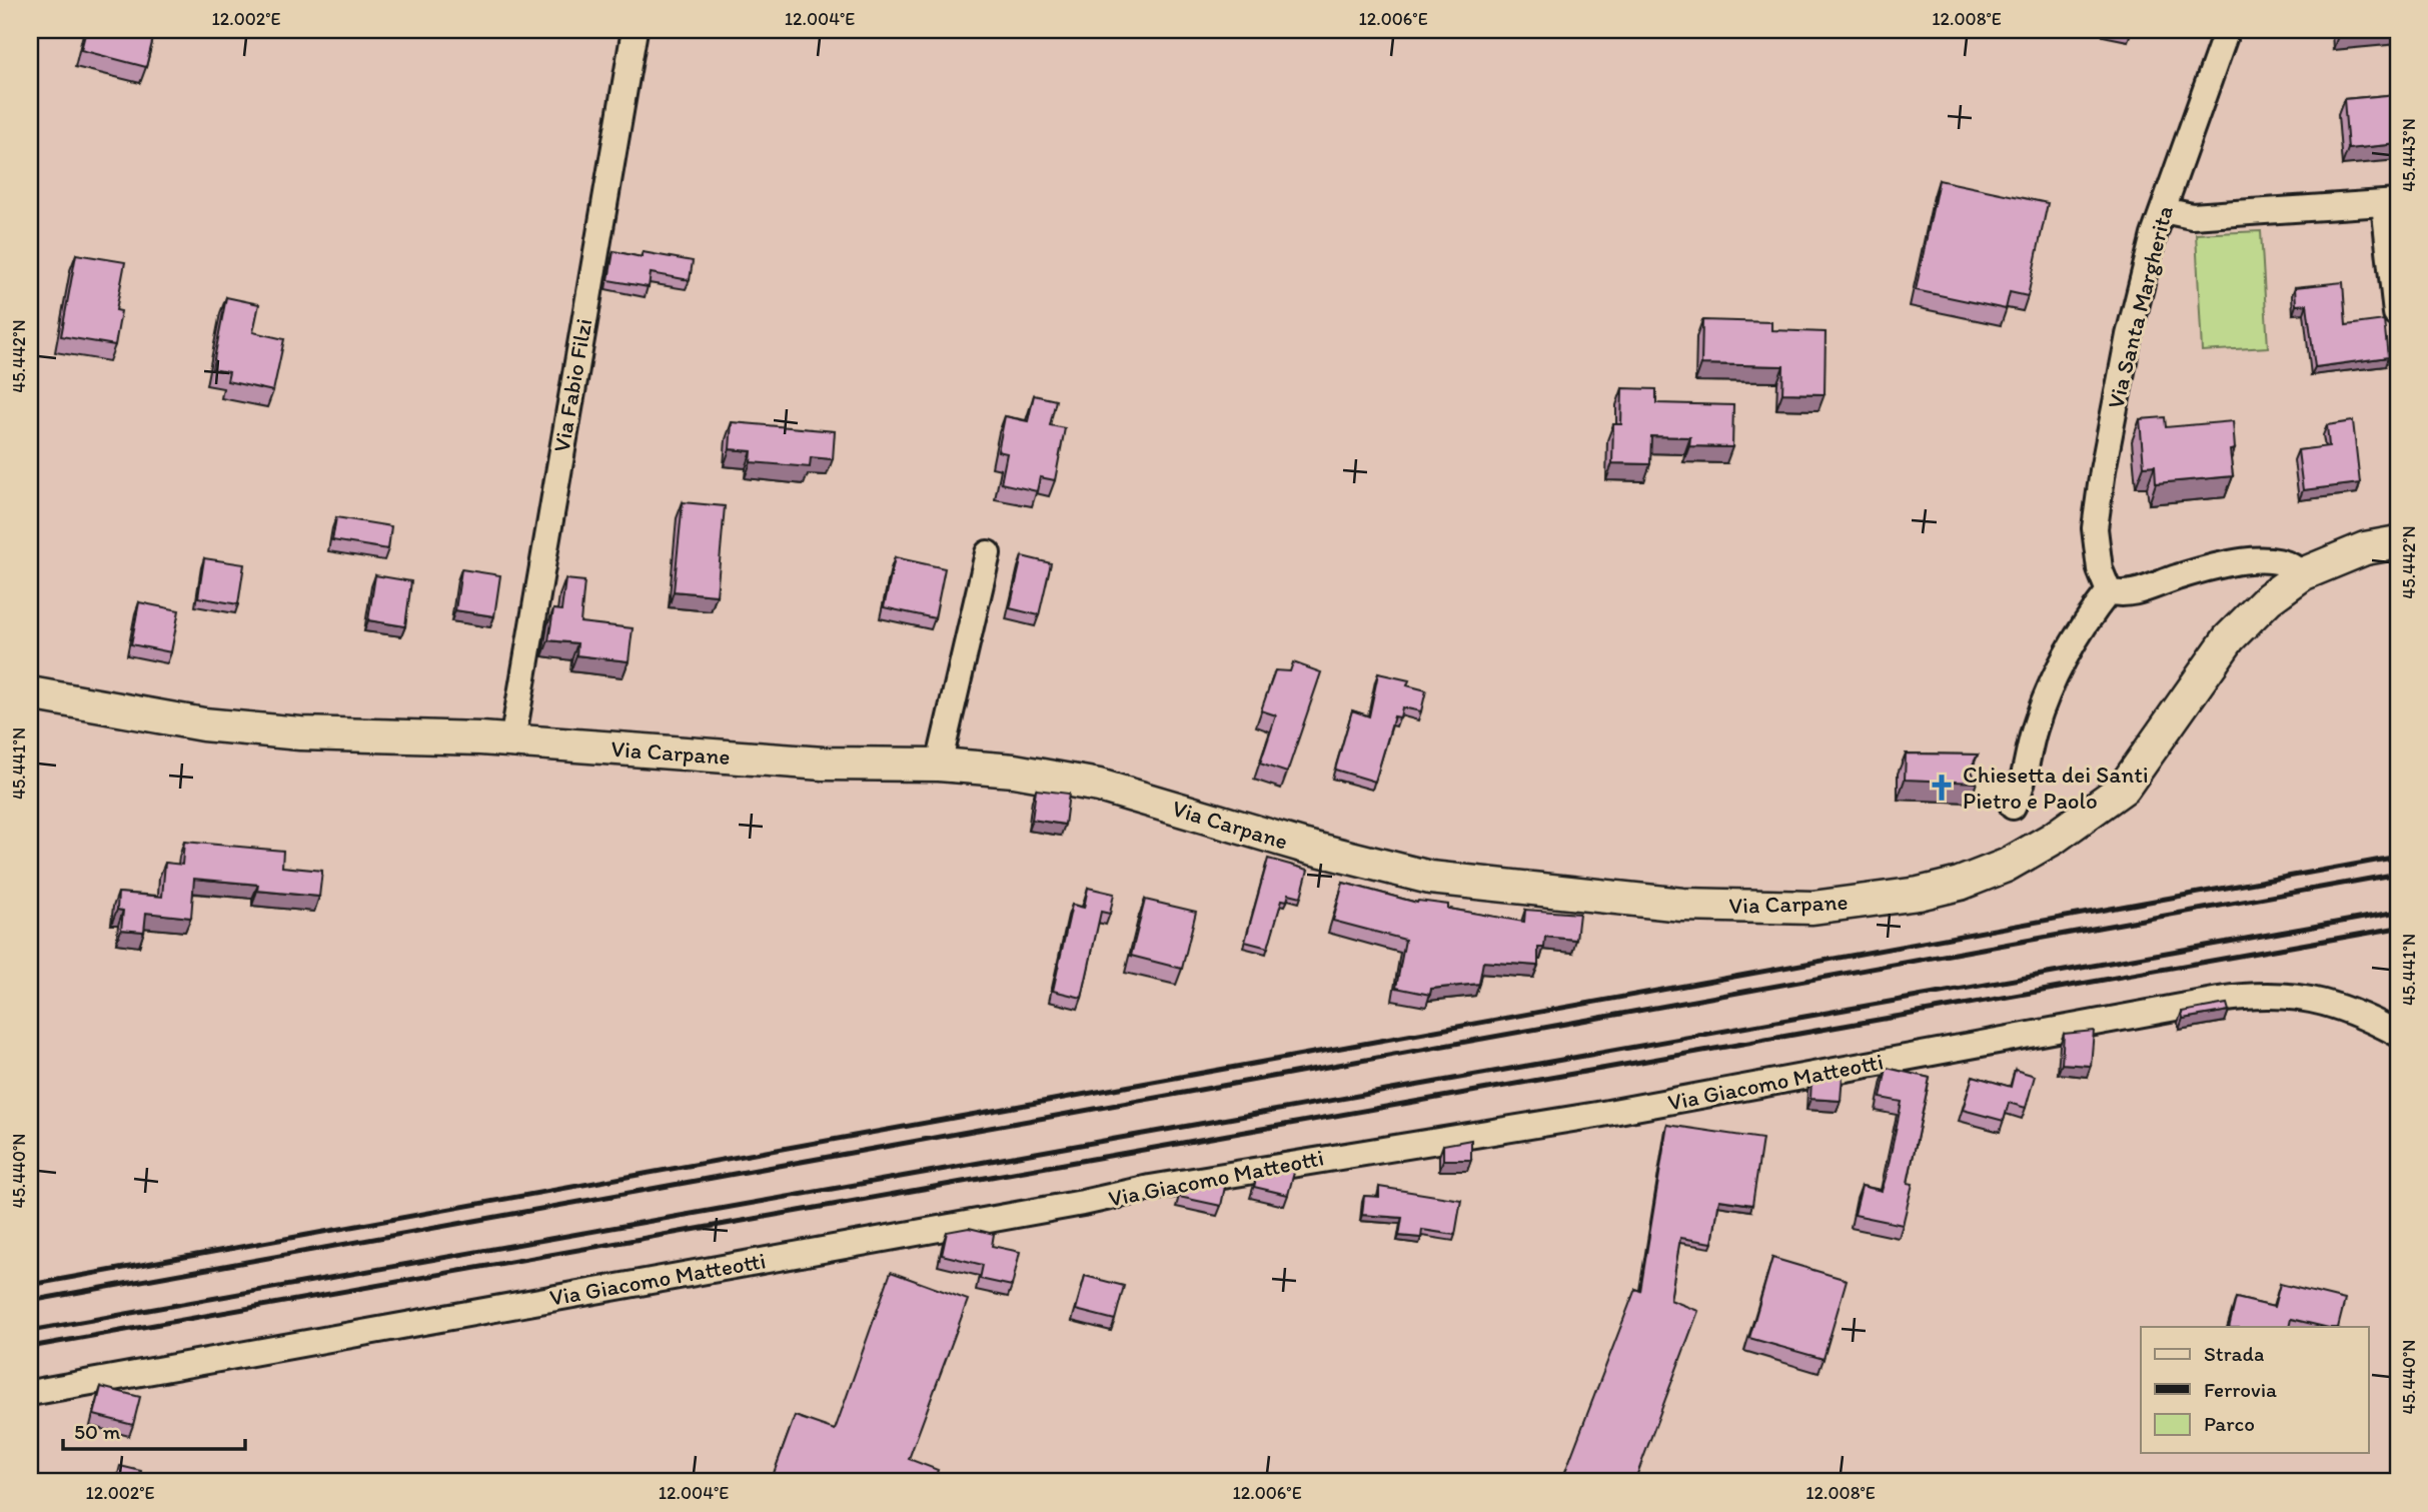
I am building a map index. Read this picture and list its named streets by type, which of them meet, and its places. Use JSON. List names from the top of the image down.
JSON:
{
  "streets": {
    "street": [
      "Via Santa Margherita",
      "Via Fabio Filzi",
      "Via Carpane",
      "Via Giacomo Matteotti"
    ]
  },
  "crossings": [
    ["Via Fabio Filzi", "Via Carpane"]
  ],
  "places": {
    "church": ["Chiesetta dei Santi Pietro e Paolo"]
  },
  "legend": ["Strada", "Ferrovia", "Parco"],
  "scale_bar": "50 m",
  "coordinates": [
    "12.002°E",
    "12.004°E",
    "12.006°E",
    "12.008°E",
    "45.443°N",
    "45.442°N",
    "45.441°N",
    "45.440°N"
  ]
}
